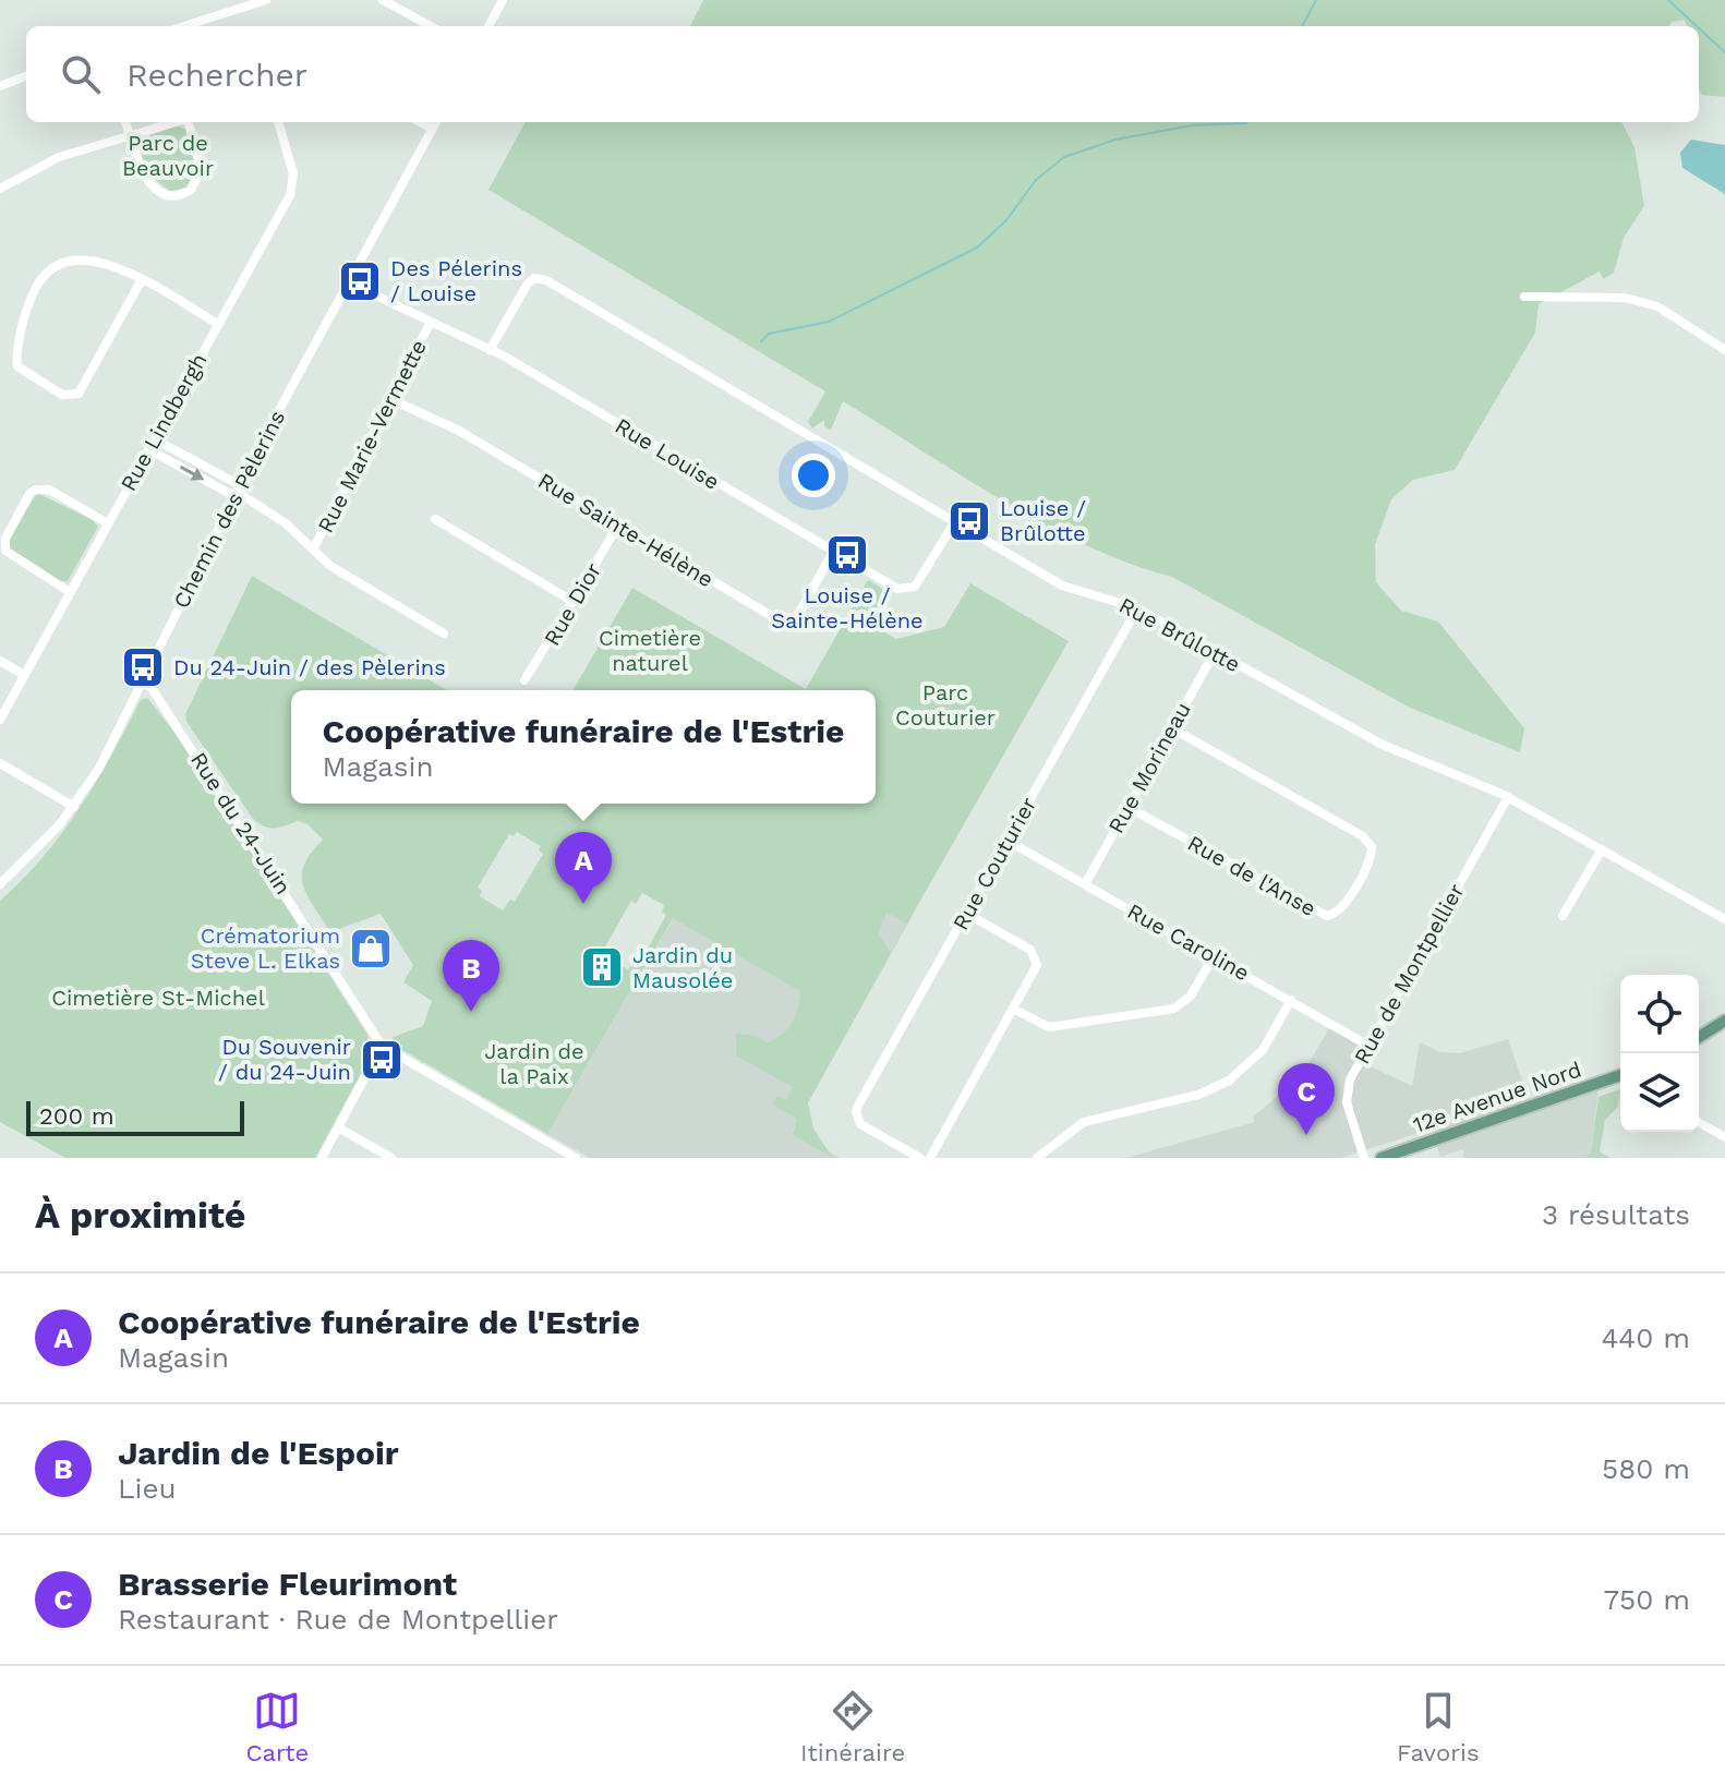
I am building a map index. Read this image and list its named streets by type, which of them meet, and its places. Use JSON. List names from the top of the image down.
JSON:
{
  "streets": {
    "main road": ["12e Avenue Nord"],
    "street": [
      "Rue Lindbergh",
      "Rue Marie-Vermette",
      "Rue Louise",
      "Chemin des Pèlerins",
      "Rue Sainte-Hélène",
      "Rue Dior",
      "Rue Brûlotte",
      "Rue Morineau",
      "Rue du 24-Juin",
      "Rue Couturier",
      "Rue de l'Anse",
      "Rue Caroline",
      "Rue de Montpellier"
    ]
  },
  "crossings": [
    ["Rue Marie-Vermette", "Rue Louise"],
    ["Rue Marie-Vermette", "Rue Sainte-Hélène"],
    ["Rue Louise", "Chemin des Pèlerins"],
    ["Rue Louise", "Rue Sainte-Hélène"],
    ["Rue Louise", "Rue Brûlotte"],
    ["Chemin des Pèlerins", "Rue du 24-Juin"],
    ["Rue Sainte-Hélène", "Rue Dior"],
    ["Rue Brûlotte", "Rue Morineau"],
    ["Rue Brûlotte", "Rue Couturier"],
    ["Rue Brûlotte", "Rue de Montpellier"],
    ["Rue Morineau", "Rue de l'Anse"],
    ["Rue Morineau", "Rue Caroline"],
    ["Rue Couturier", "Rue Caroline"],
    ["Rue Caroline", "Rue de Montpellier"]
  ],
  "parks": [
    "Parc de Beauvoir",
    "Cimetière naturel",
    "Parc Couturier",
    "Cimetière St-Michel",
    "Jardin de la Paix"
  ],
  "places": {
    "bus stop": [
      "Des Pélerins / Louise",
      "Louise / Brûlotte",
      "Louise / Sainte-Hélène",
      "Du 24-Juin / des Pèlerins",
      "Du Souvenir / du 24-Juin"
    ],
    "shop": ["Crématorium Steve L. Elkas"],
    "building": ["Jardin du Mausolée"]
  },
  "scale_bar": "200 m",
  "page": {
    "search": "Rechercher",
    "popup": ["Coopérative funéraire de l'Estrie", "Magasin"],
    "pins": ["A", "B", "C"],
    "scale": "200 m",
    "heading": ["À proximité", "3 résultats"],
    "list": [
      {
        "mark": "A",
        "name": "Coopérative funéraire de l'Estrie",
        "note": "Magasin",
        "value": "440 m"
      },
      {
        "mark": "B",
        "name": "Jardin de l'Espoir",
        "note": "Lieu",
        "value": "580 m"
      },
      {
        "mark": "C",
        "name": "Brasserie Fleurimont",
        "note": "Restaurant · Rue de Montpellier",
        "value": "750 m"
      }
    ],
    "nav": ["Carte", "Itinéraire", "Favoris"]
  }
}
